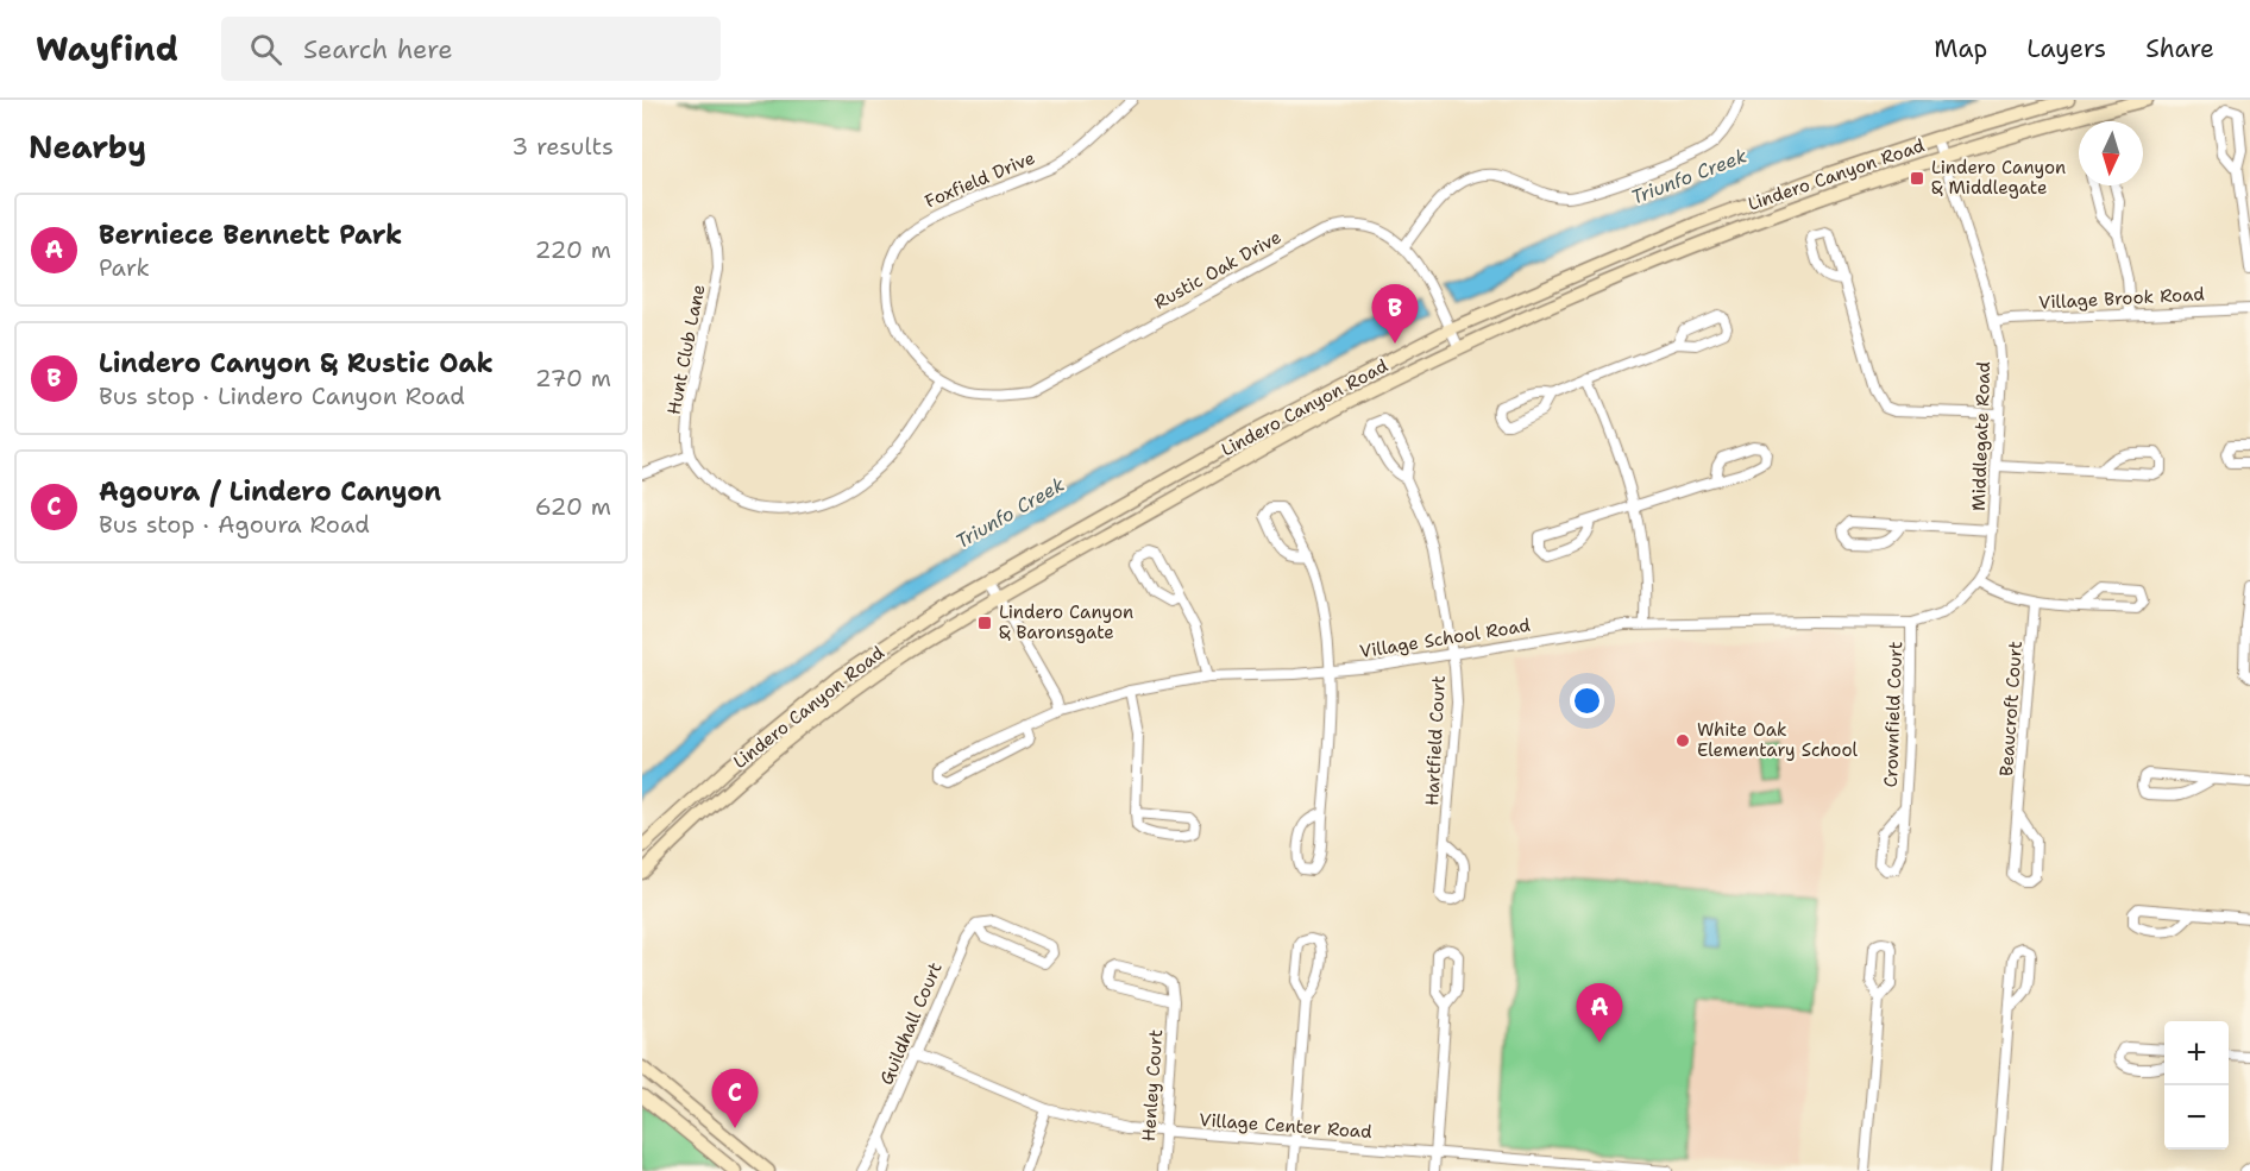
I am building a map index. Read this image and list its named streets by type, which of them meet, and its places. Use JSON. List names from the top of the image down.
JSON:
{
  "streets": {
    "street": [
      "Lindero Canyon Road",
      "Foxfield Drive",
      "Rustic Oak Drive",
      "Village Brook Road",
      "Hunt Club Lane",
      "Middlegate Road",
      "Village School Road",
      "Beaucroft Court",
      "Crownfield Court",
      "Hartfield Court",
      "Guildhall Court",
      "Henley Court",
      "Village Center Road"
    ]
  },
  "crossings": [
    ["Lindero Canyon Road", "Rustic Oak Drive"],
    ["Lindero Canyon Road", "Middlegate Road"],
    ["Foxfield Drive", "Rustic Oak Drive"],
    ["Village Brook Road", "Middlegate Road"],
    ["Middlegate Road", "Village School Road"],
    ["Middlegate Road", "Crownfield Court"],
    ["Village School Road", "Hartfield Court"],
    ["Guildhall Court", "Village Center Road"],
    ["Henley Court", "Village Center Road"]
  ],
  "water": ["Triunfo Creek"],
  "places": {
    "transit": ["Lindero Canyon & Middlegate", "Lindero Canyon & Baronsgate"],
    "other": ["White Oak Elementary School"]
  },
  "north": "bottom",
  "page": {
    "header": "Wayfind",
    "search": "Search here",
    "nav": ["Map", "Layers", "Share"],
    "heading": ["Nearby", "3 results"],
    "list": [
      {
        "mark": "A",
        "name": "Berniece Bennett Park",
        "note": "Park",
        "value": "220 m"
      },
      {
        "mark": "B",
        "name": "Lindero Canyon & Rustic Oak",
        "note": "Bus stop · Lindero Canyon Road",
        "value": "270 m"
      },
      {
        "mark": "C",
        "name": "Agoura / Lindero Canyon",
        "note": "Bus stop · Agoura Road",
        "value": "620 m"
      }
    ],
    "pins": ["B", "A", "C"],
    "map_buttons": ["+", "−"]
  }
}
